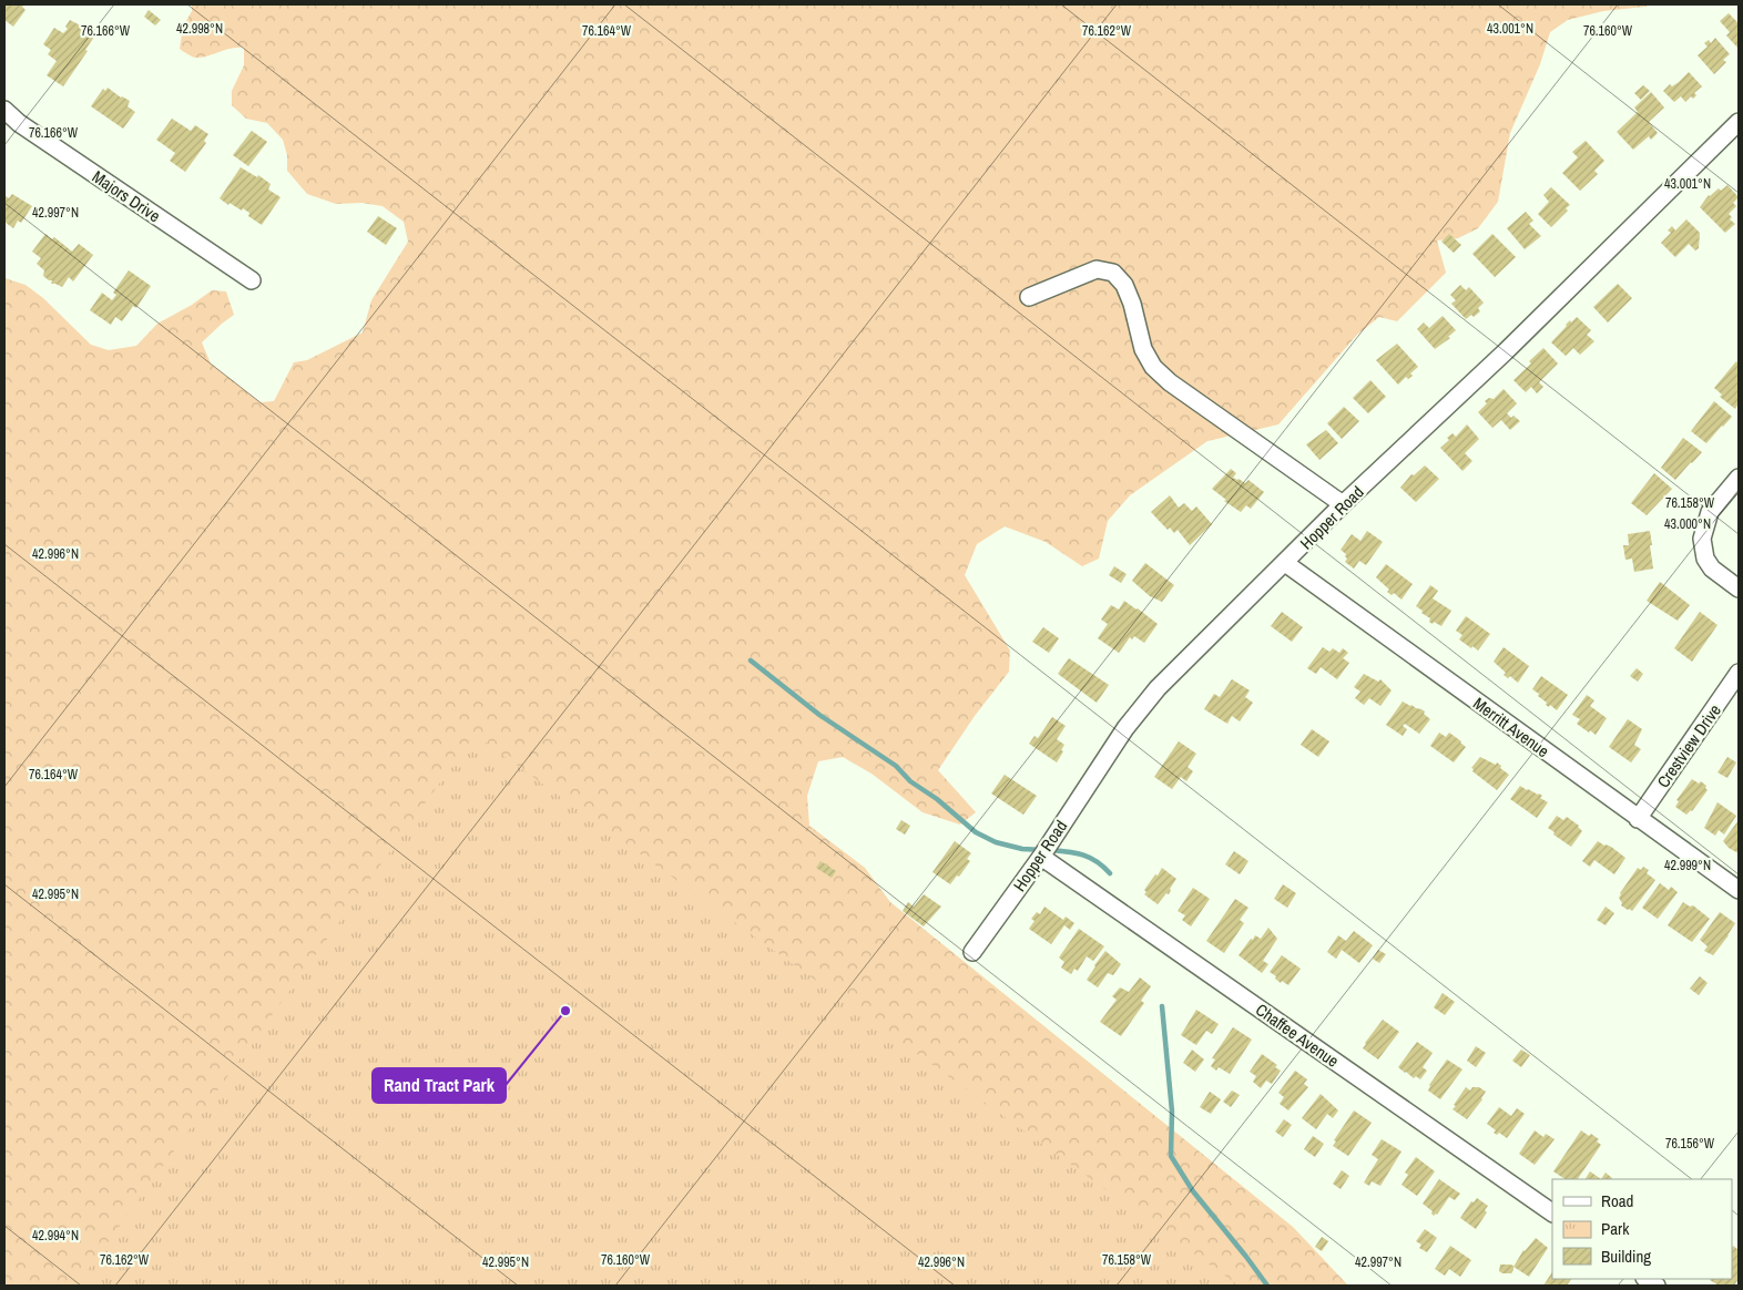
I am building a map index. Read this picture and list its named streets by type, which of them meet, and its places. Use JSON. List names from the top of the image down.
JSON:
{
  "streets": {
    "street": [
      "Majors Drive",
      "Hopper Road",
      "Merritt Avenue",
      "Crestview Drive",
      "Chaffee Avenue"
    ]
  },
  "crossings": [
    ["Hopper Road", "Merritt Avenue"],
    ["Hopper Road", "Chaffee Avenue"],
    ["Merritt Avenue", "Crestview Drive"]
  ],
  "places": ["Rand Tract Park"],
  "legend": ["Road", "Park", "Building"],
  "coordinates": [
    "42.998°N",
    "43.001°N",
    "76.166°W",
    "76.164°W",
    "76.162°W",
    "76.160°W",
    "42.997°N",
    "76.158°W",
    "43.000°N",
    "42.996°N",
    "42.999°N",
    "42.995°N",
    "76.156°W",
    "42.994°N"
  ]
}
